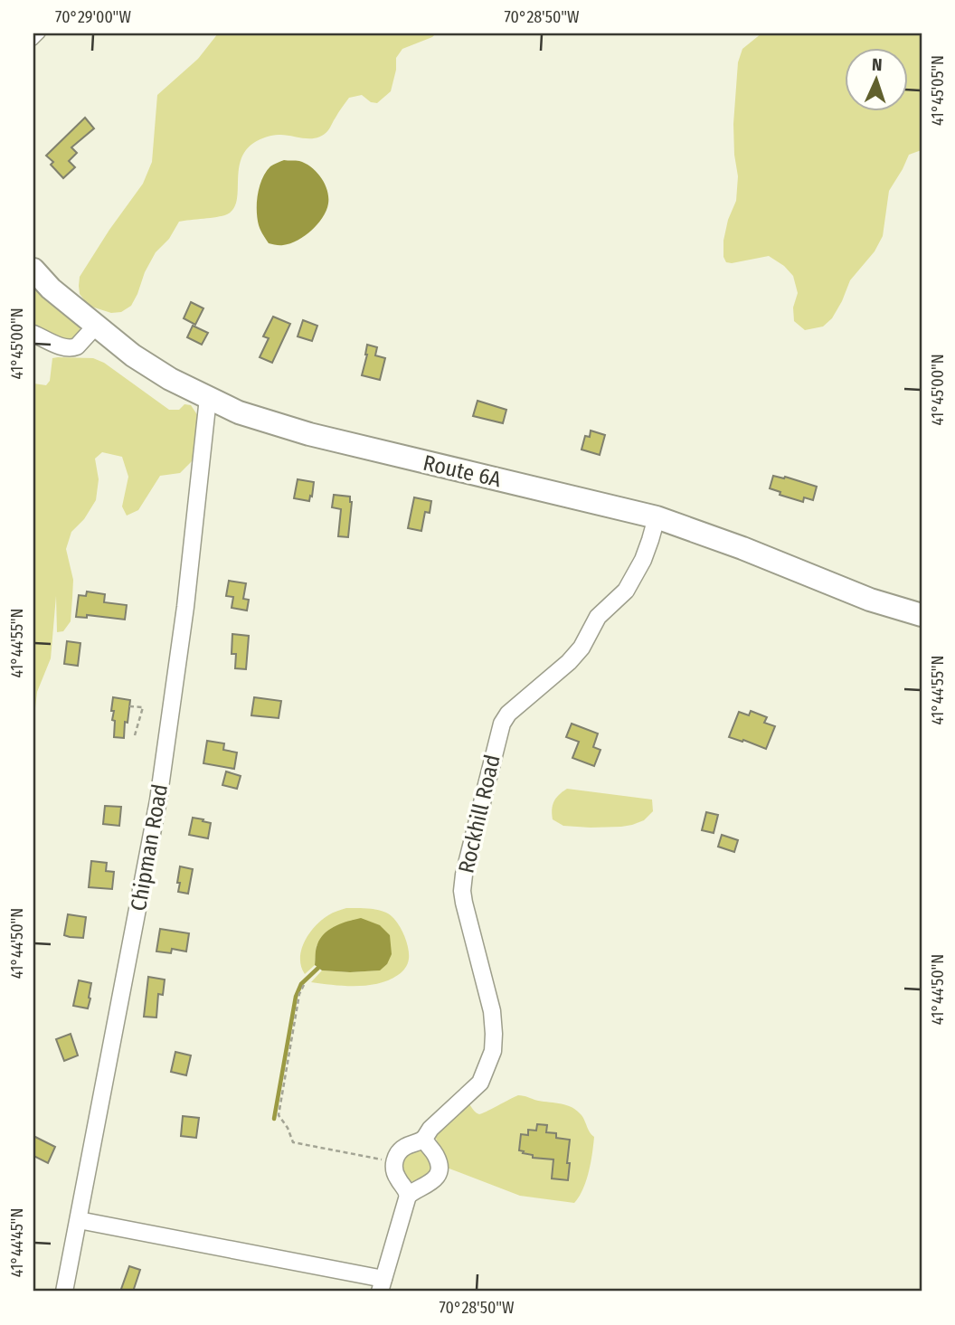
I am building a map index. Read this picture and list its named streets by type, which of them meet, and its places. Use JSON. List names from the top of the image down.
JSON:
{
  "streets": {
    "main road": ["Route 6A"],
    "street": ["Rockhill Road", "Chipman Road"]
  },
  "crossings": [
    ["Route 6A", "Rockhill Road"],
    ["Route 6A", "Chipman Road"]
  ],
  "north": "top",
  "coordinates": [
    "70°29'00\"W",
    "70°28'50\"W",
    "41°45'05\"N",
    "41°45'00\"N",
    "41°44'55\"N",
    "41°44'50\"N",
    "41°44'45\"N"
  ]
}
